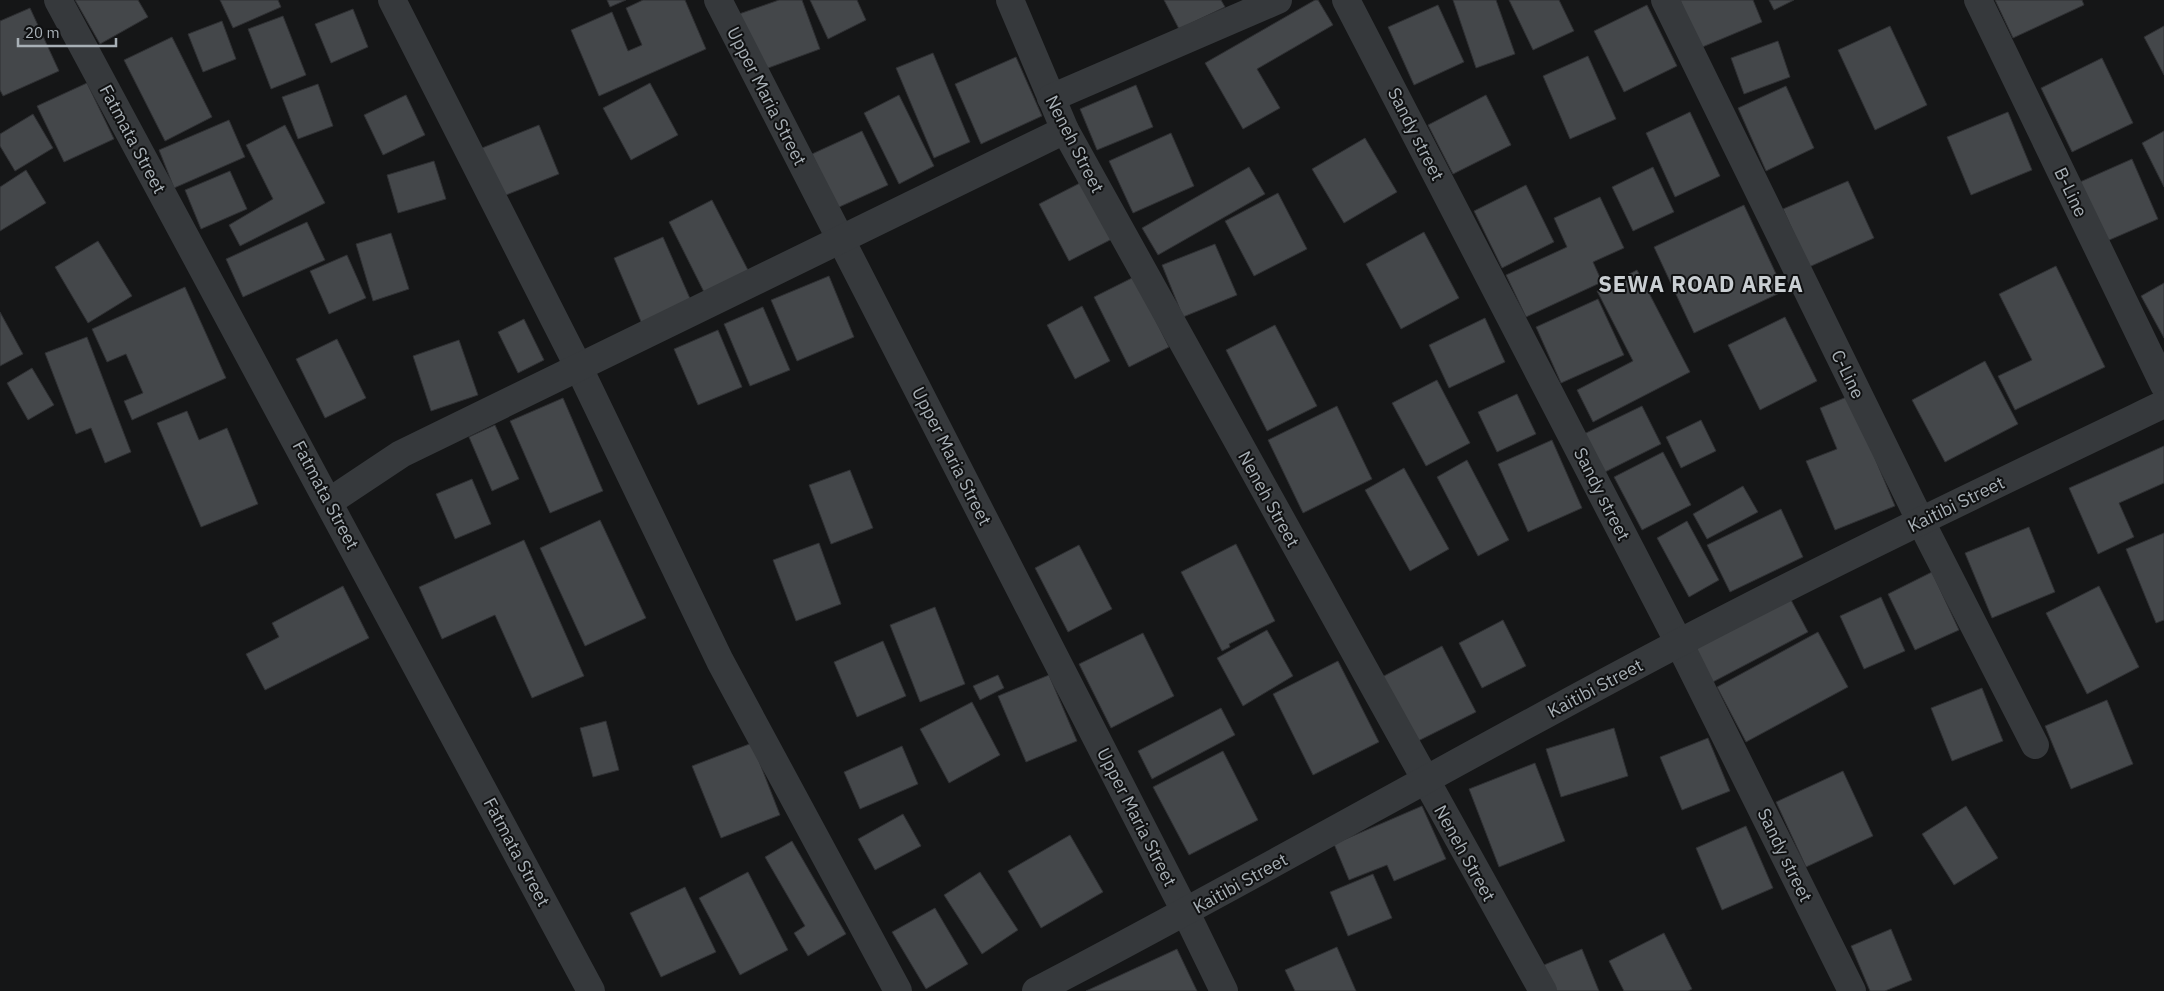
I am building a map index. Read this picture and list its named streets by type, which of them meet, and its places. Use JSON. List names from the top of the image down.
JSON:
{
  "streets": {
    "street": [
      "Upper Maria Street",
      "Sandy street",
      "Fatmata Street",
      "Neneh Street",
      "B-Line",
      "C-Line",
      "Kaitibi Street"
    ]
  },
  "crossings": [
    ["Upper Maria Street", "Kaitibi Street"],
    ["Sandy street", "Kaitibi Street"],
    ["Neneh Street", "Kaitibi Street"],
    ["C-Line", "Kaitibi Street"]
  ],
  "districts": ["SEWA ROAD AREA"],
  "scale_bar": "20 m"
}
